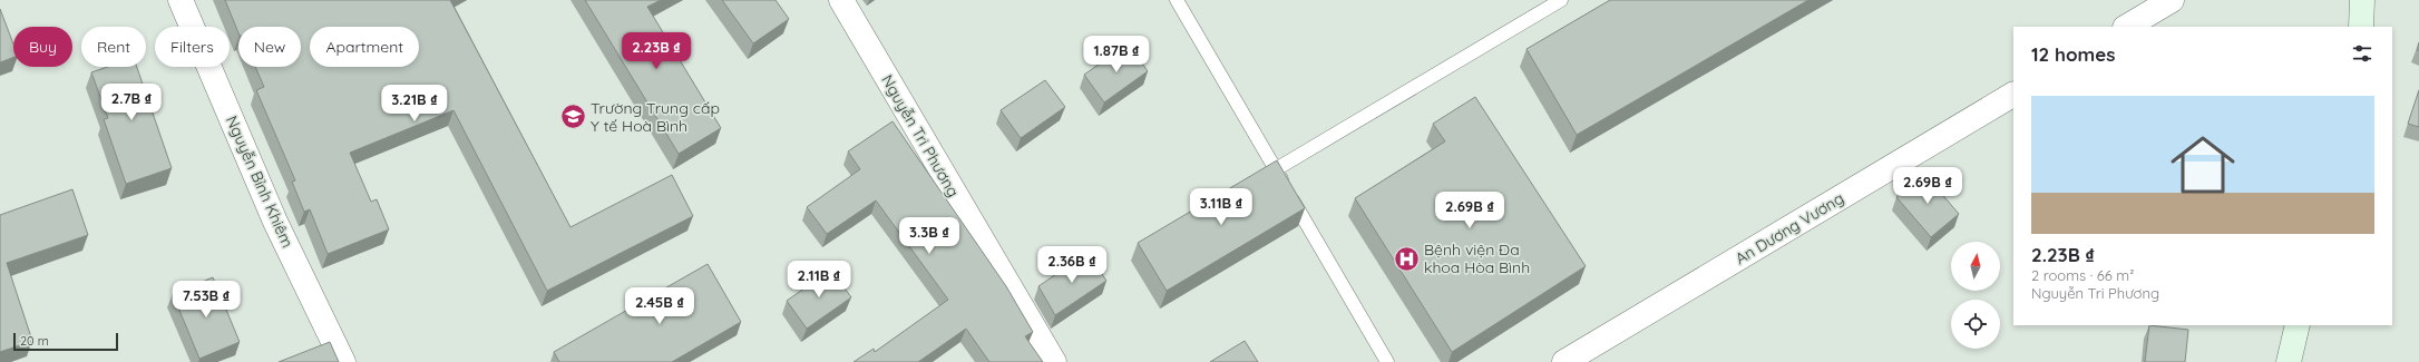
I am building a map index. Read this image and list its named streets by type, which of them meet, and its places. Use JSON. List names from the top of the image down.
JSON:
{
  "streets": {
    "street": ["Nguyễn Tri Phương", "Nguyễn Bỉnh Khiêm", "An Dương Vương"]
  },
  "places": {
    "school or university": ["Trường Trung cấp Y tế Hoà Bình"],
    "hospital": ["Bệnh viện Đa khoa Hòa Bình"]
  },
  "scale_bar": "20 m",
  "north": "top",
  "page": {
    "chip": [
      "Buy",
      "Rent",
      "Filters",
      "New",
      "Apartment"
    ],
    "heading": "12 homes",
    "price": [
      "2.23B ₫",
      "1.87B ₫",
      "2.7B ₫",
      "3.21B ₫",
      "2.69B ₫",
      "3.11B ₫",
      "2.69B ₫",
      "3.3B ₫",
      "2.36B ₫",
      "2.11B ₫",
      "7.53B ₫",
      "2.45B ₫"
    ],
    "list": [
      {
        "name": "2.23B ₫",
        "note": "2 rooms · 66 m² · Nguyễn Tri Phương"
      }
    ],
    "scale": "20 m"
  }
}
